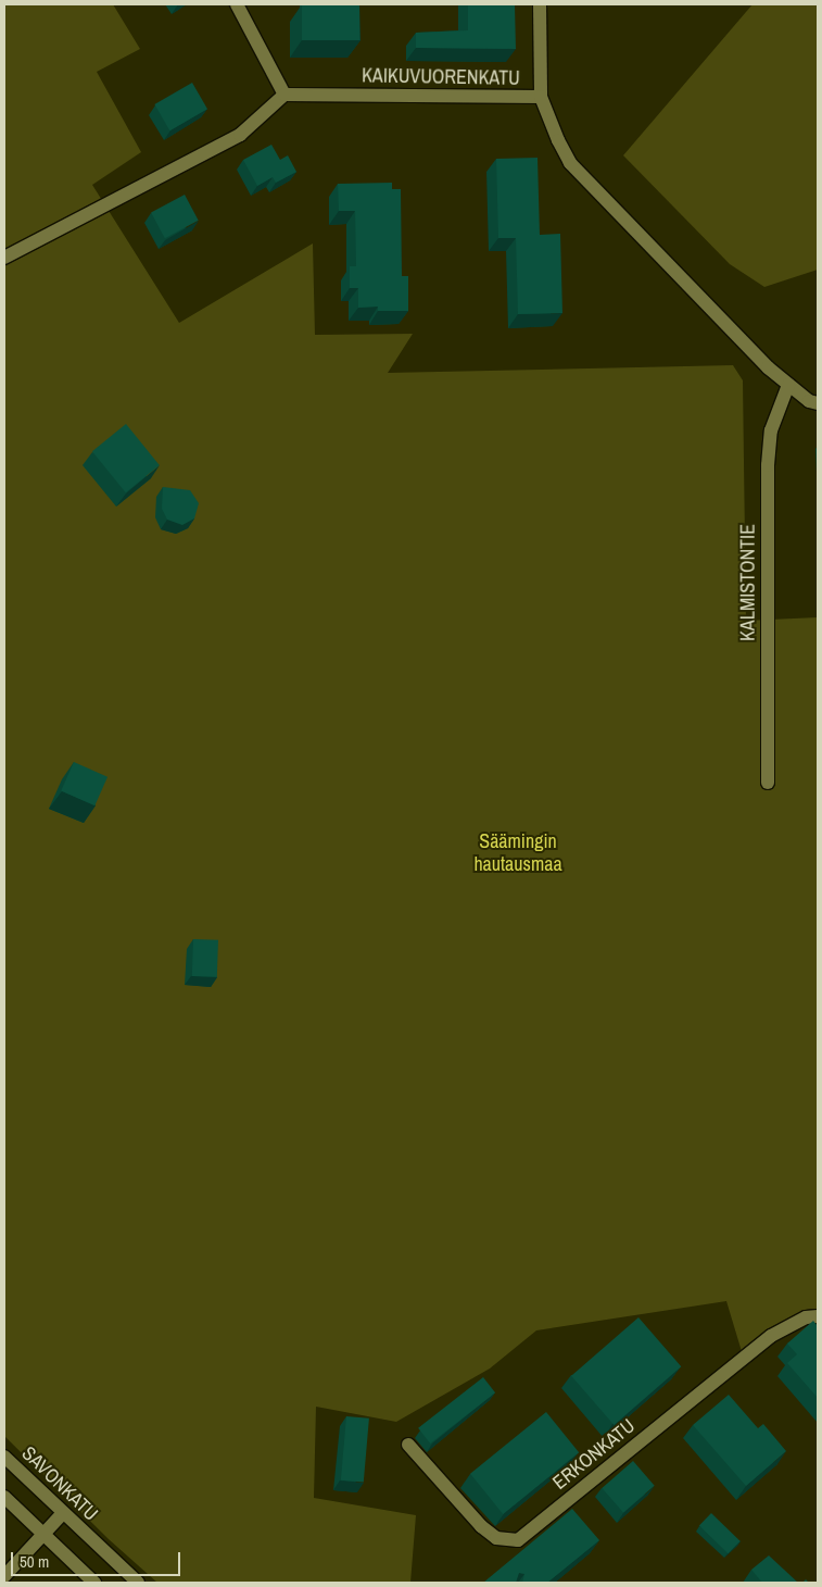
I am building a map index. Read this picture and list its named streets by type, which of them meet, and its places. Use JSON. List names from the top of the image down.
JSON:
{
  "streets": {
    "street": [
      "KAIKUVUORENKATU",
      "KALMISTONTIE",
      "ERKONKATU",
      "SAVONKATU"
    ]
  },
  "crossings": [
    ["KAIKUVUORENKATU", "KALMISTONTIE"]
  ],
  "parks": ["Säämingin hautausmaa"],
  "scale_bar": "50 m"
}
